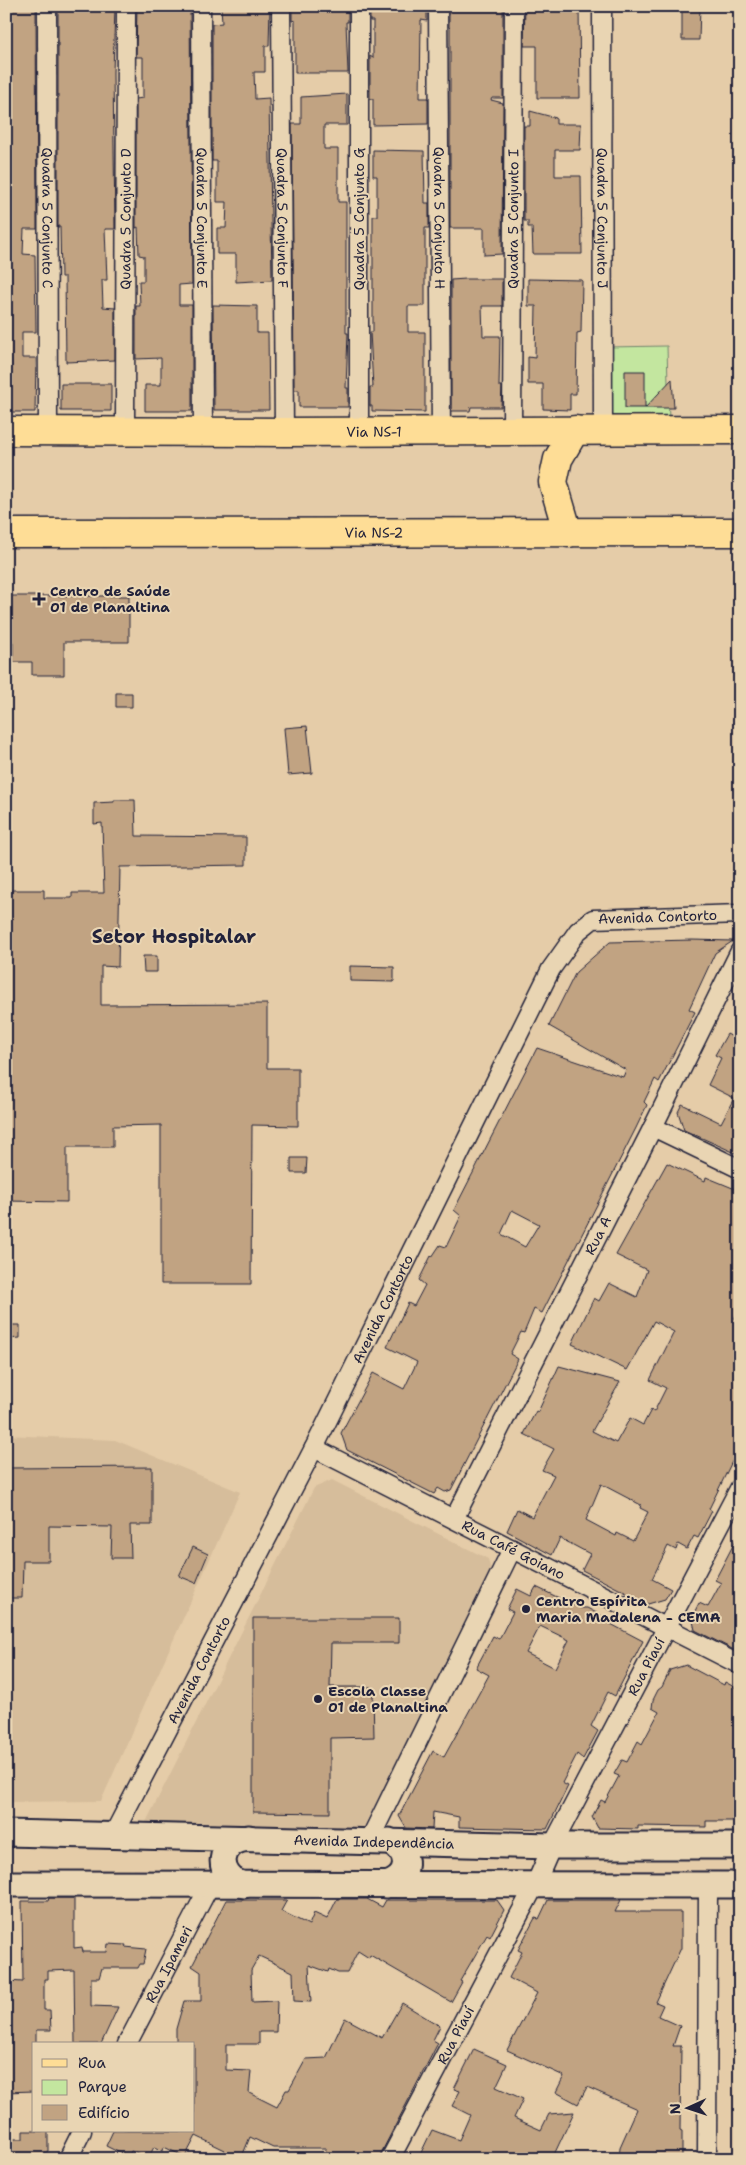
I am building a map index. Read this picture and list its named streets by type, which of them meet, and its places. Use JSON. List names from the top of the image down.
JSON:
{
  "streets": {
    "main road": ["Via NS-1", "Via NS-2"],
    "street": [
      "Quadra 5 Conjunto H",
      "Quadra 5 Conjunto I",
      "Quadra 5 Conjunto J",
      "Quadra 5 Conjunto C",
      "Quadra 5 Conjunto D",
      "Quadra 5 Conjunto E",
      "Quadra 5 Conjunto F",
      "Quadra 5 Conjunto G",
      "Avenida Contorto",
      "Rua A",
      "Rua Café Goiano",
      "Rua Piauí",
      "Avenida Independência",
      "Rua Ipameri"
    ]
  },
  "crossings": [
    ["Quadra 5 Conjunto H", "Via NS-1"],
    ["Quadra 5 Conjunto I", "Via NS-1"],
    ["Quadra 5 Conjunto J", "Via NS-1"],
    ["Quadra 5 Conjunto C", "Via NS-1"],
    ["Quadra 5 Conjunto D", "Via NS-1"],
    ["Quadra 5 Conjunto E", "Via NS-1"],
    ["Quadra 5 Conjunto F", "Via NS-1"],
    ["Quadra 5 Conjunto G", "Via NS-1"],
    ["Avenida Contorto", "Rua Café Goiano"],
    ["Avenida Contorto", "Avenida Independência"],
    ["Rua A", "Rua Café Goiano"],
    ["Rua Café Goiano", "Rua Piauí"],
    ["Rua Piauí", "Avenida Independência"]
  ],
  "districts": ["Setor Hospitalar"],
  "places": {
    "health": ["Centro de Saúde 01 de Planaltina"],
    "other": ["Centro Espírita Maria Madalena - CEMA", "Escola Classe 01 de Planaltina"]
  },
  "legend": ["Rua", "Parque", "Edifício"],
  "north": "left"
}
